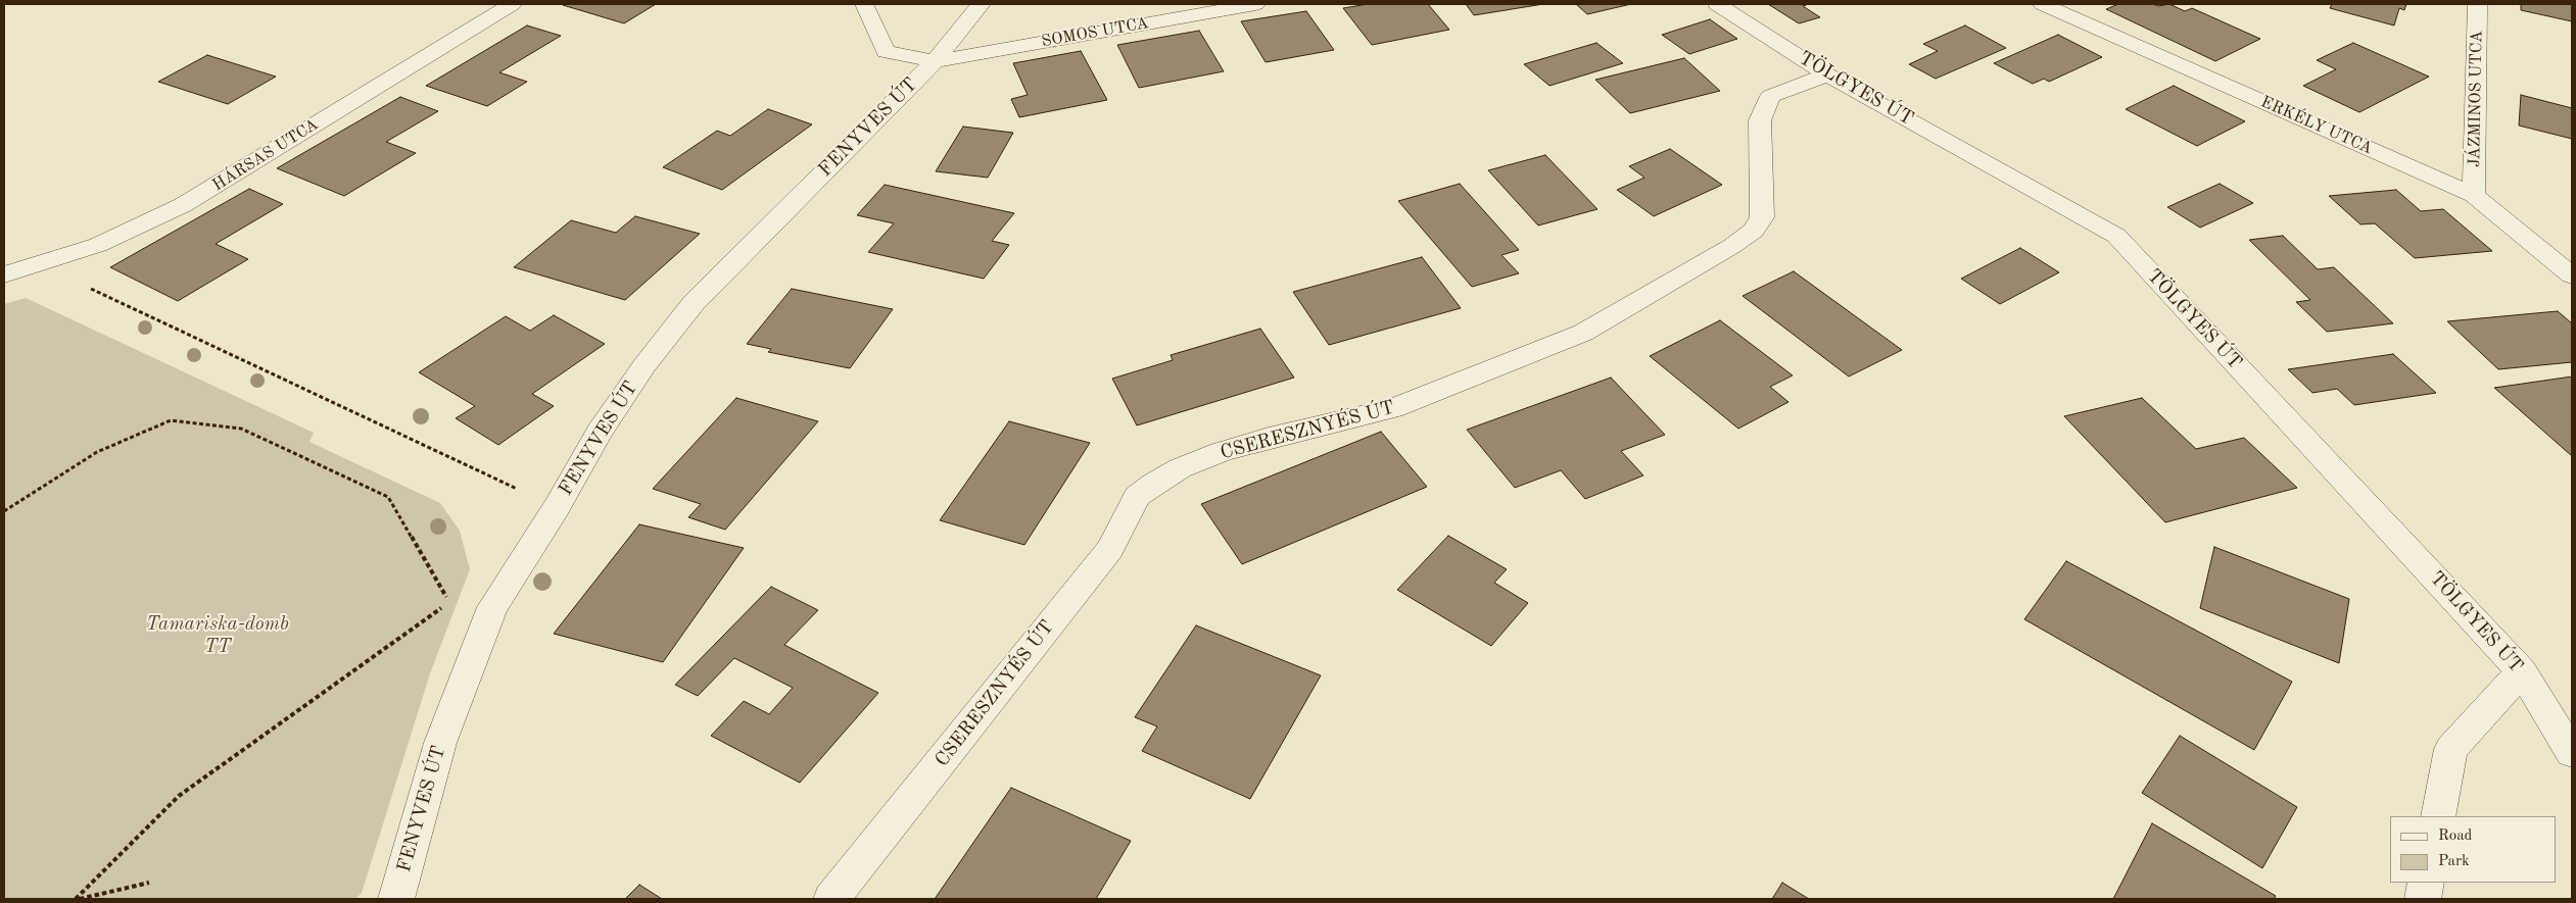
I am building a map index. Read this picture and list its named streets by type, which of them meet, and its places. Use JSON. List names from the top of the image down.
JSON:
{
  "streets": {
    "street": [
      "SOMOS UTCA",
      "TÖLGYES ÚT",
      "JÁZMINOS UTCA",
      "ERKÉLY UTCA",
      "FENYVES ÚT",
      "HÁRSAS UTCA",
      "CSERESZNYÉS ÚT"
    ]
  },
  "crossings": [
    ["SOMOS UTCA", "FENYVES ÚT"],
    ["TÖLGYES ÚT", "CSERESZNYÉS ÚT"],
    ["JÁZMINOS UTCA", "ERKÉLY UTCA"]
  ],
  "parks": ["Tamariska-domb TT"],
  "legend": ["Road", "Park"]
}
